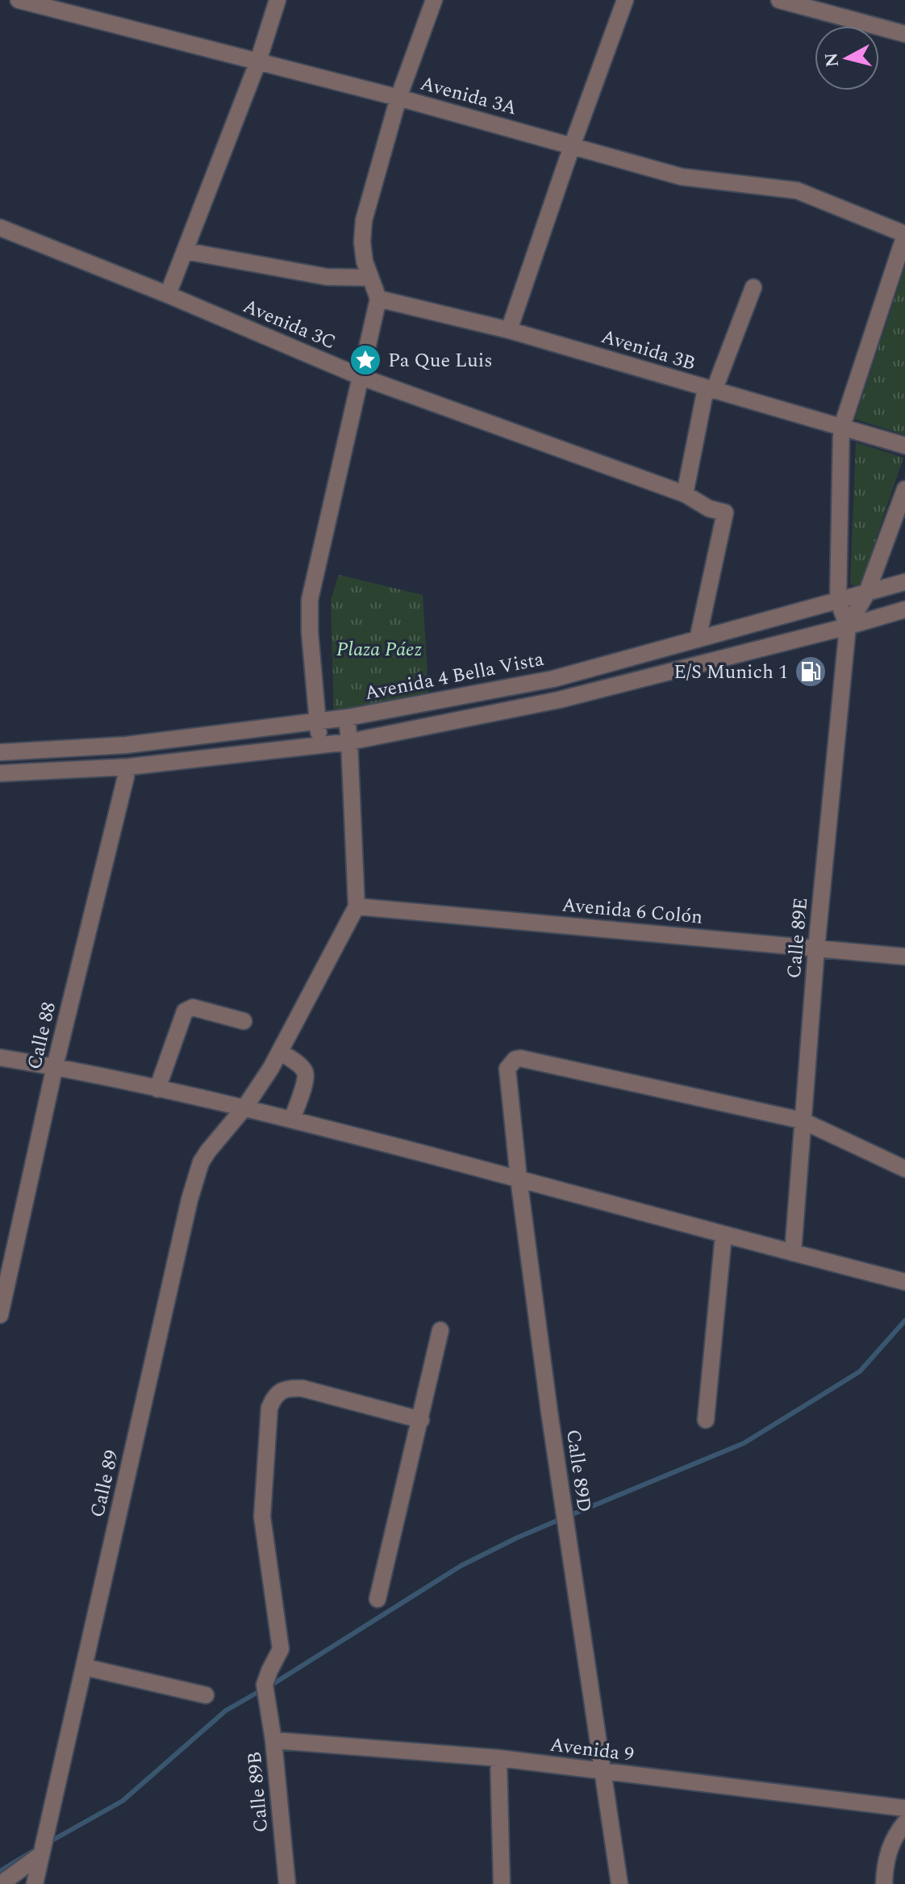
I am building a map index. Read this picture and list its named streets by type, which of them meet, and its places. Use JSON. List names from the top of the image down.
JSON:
{
  "streets": {
    "street": [
      "Avenida 3A",
      "Avenida 3C",
      "Avenida 3B",
      "Avenida 4 Bella Vista",
      "Avenida 6 Colón",
      "Calle 89E",
      "Calle 88",
      "Calle 89D",
      "Calle 89",
      "Avenida 9",
      "Calle 89B"
    ]
  },
  "crossings": [
    ["Avenida 3C", "Avenida 4 Bella Vista"],
    ["Avenida 6 Colón", "Calle 89E"],
    ["Avenida 6 Colón", "Calle 89"],
    ["Calle 89E", "Calle 89D"],
    ["Calle 89D", "Avenida 9"],
    ["Avenida 9", "Calle 89B"]
  ],
  "parks": ["Plaza Páez"],
  "places": {
    "place": ["Pa Que Luis"],
    "fuel station": ["E/S Munich 1"]
  },
  "north": "left"
}
